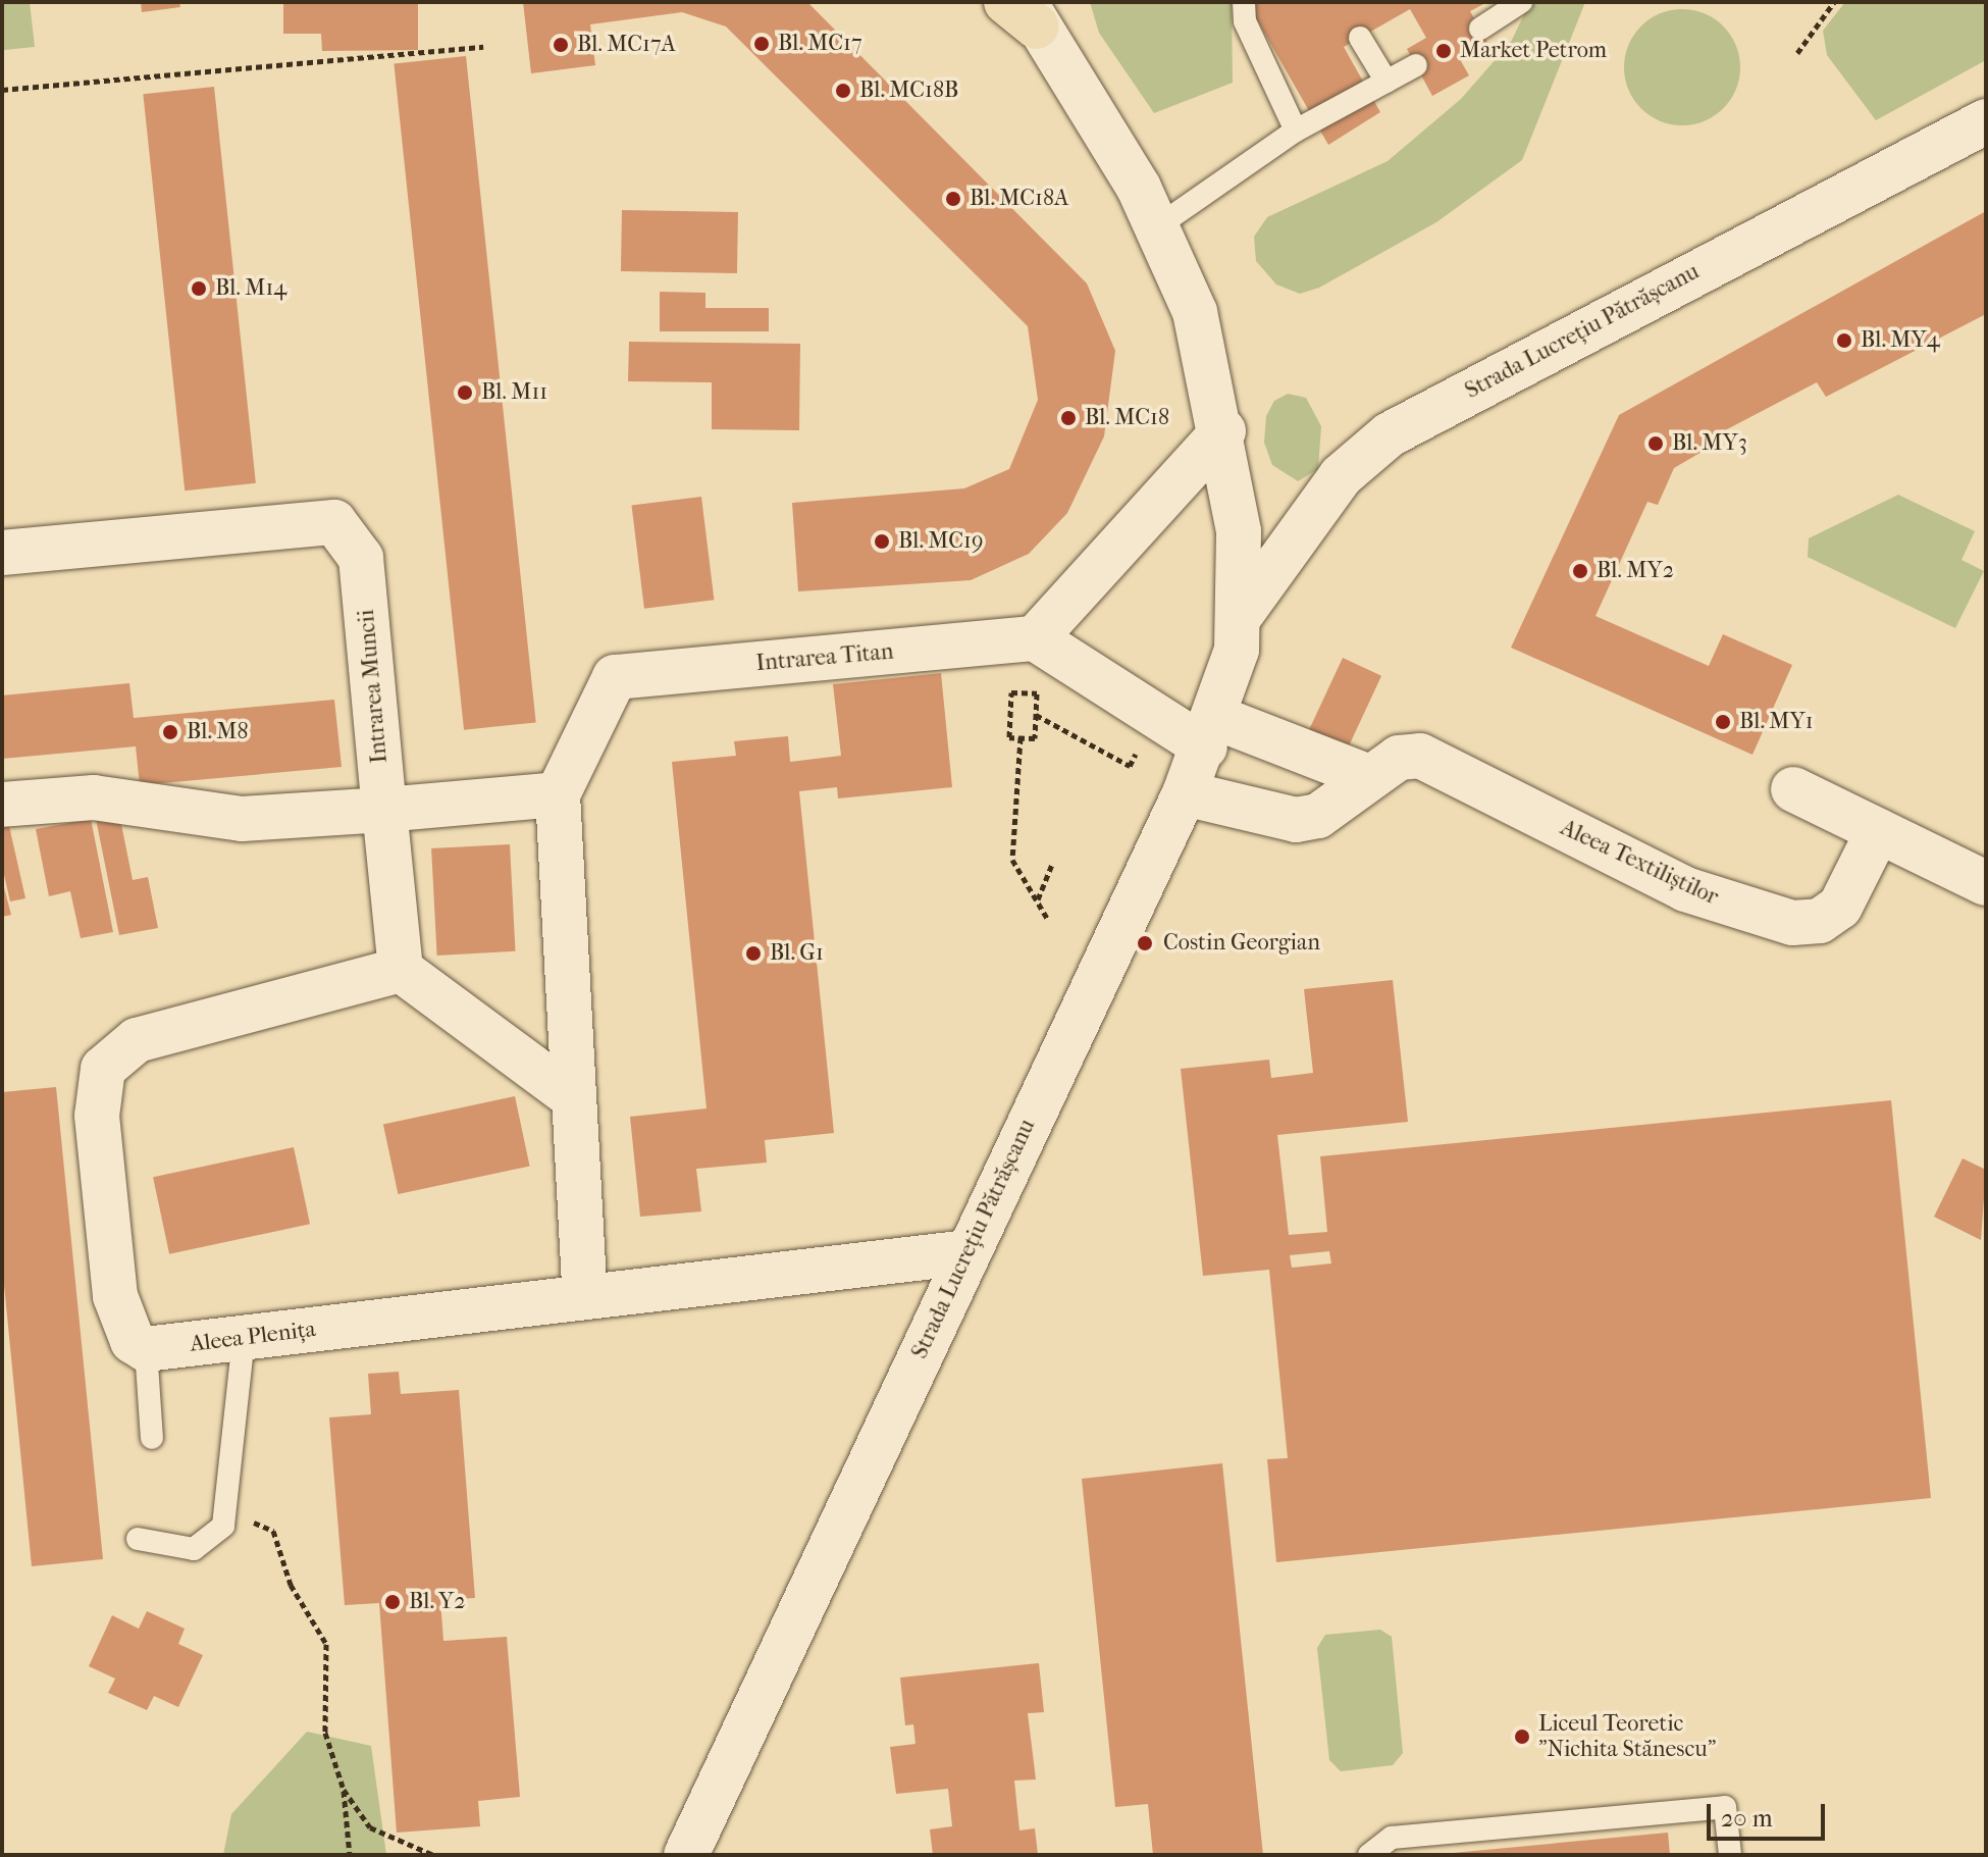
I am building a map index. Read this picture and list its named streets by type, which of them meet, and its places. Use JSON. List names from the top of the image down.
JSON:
{
  "streets": {
    "street": [
      "Strada Lucrețiu Pătrășcanu",
      "Intrarea Titan",
      "Intrarea Muncii",
      "Aleea Textiliștilor",
      "Aleea Plenița"
    ]
  },
  "crossings": [
    ["Strada Lucrețiu Pătrășcanu", "Aleea Textiliștilor"],
    ["Strada Lucrețiu Pătrășcanu", "Aleea Plenița"]
  ],
  "places": [
    "Bl. MC17",
    "Bl. MC17A",
    "Market Petrom",
    "Bl. MC18B",
    "Bl. MC18A",
    "Bl. M14",
    "Bl. MY4",
    "Bl. M11",
    "Bl. MC18",
    "Bl. MY3",
    "Bl. MC19",
    "Bl. MY2",
    "Bl. MY1",
    "Bl. M8",
    "Costin Georgian",
    "Bl. G1",
    "Bl. Y2",
    "Liceul Teoretic \"Nichita Stănescu\""
  ],
  "scale_bar": "20 m"
}
